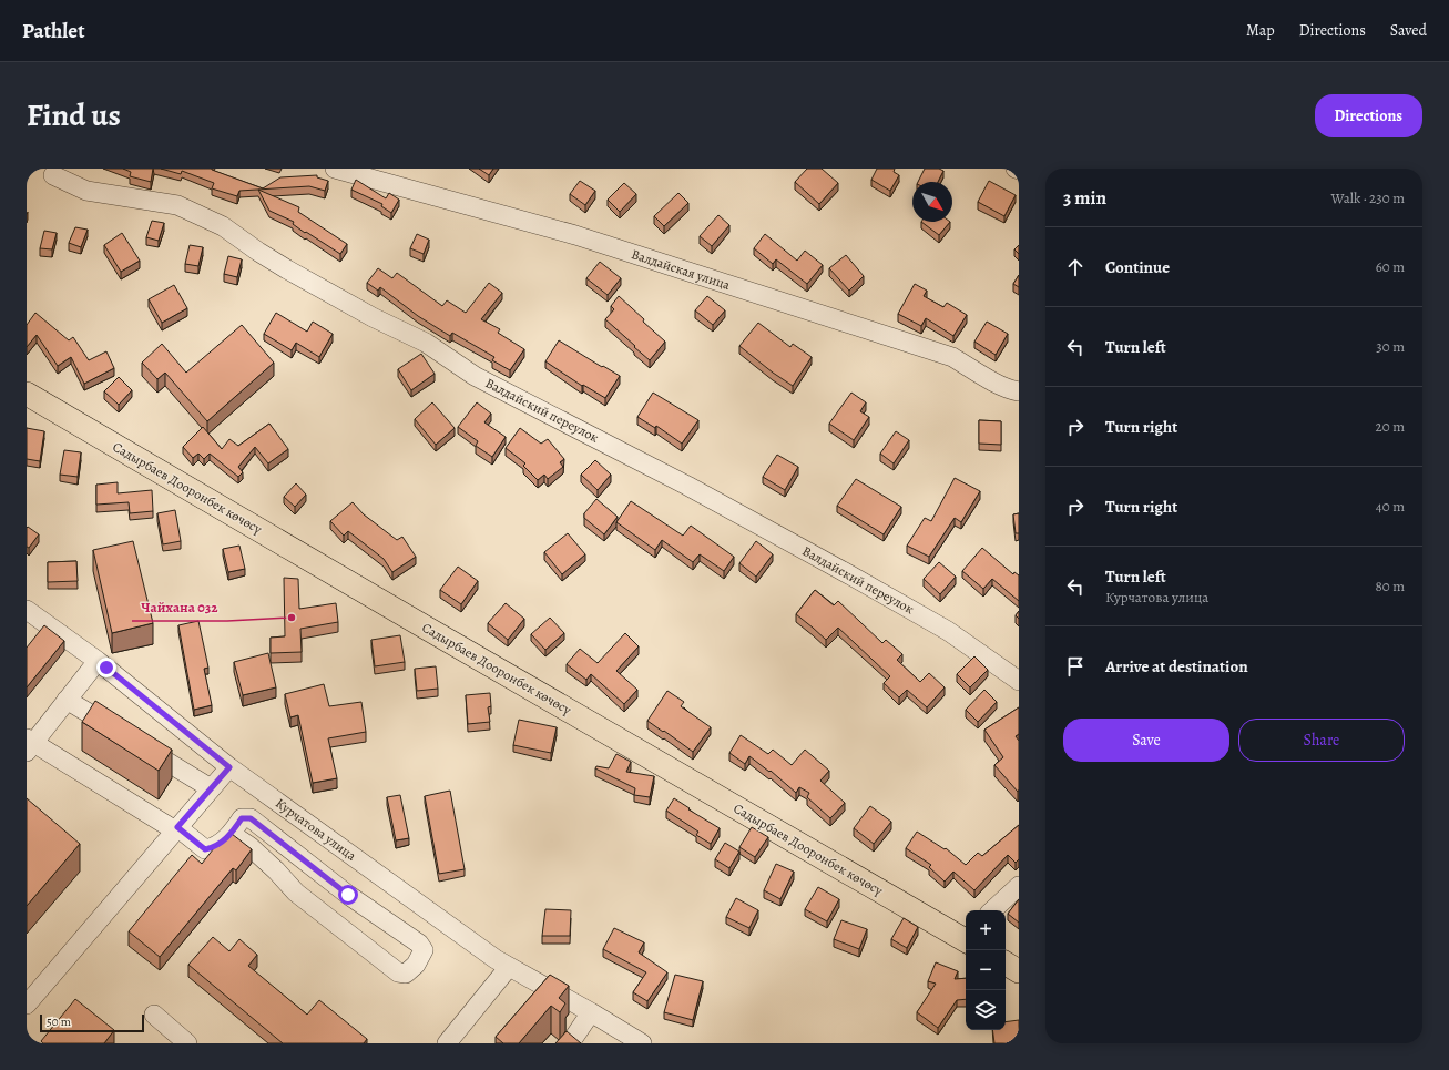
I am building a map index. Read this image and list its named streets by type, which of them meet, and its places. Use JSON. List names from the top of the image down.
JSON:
{
  "streets": {
    "main road": ["Садырбаев Дооронбек көчөсү"],
    "street": ["Валдайская улица", "Валдайский переулок", "Курчатова улица"]
  },
  "places": ["Чайхана 032"],
  "scale_bar": "50 m",
  "north": "bottom right",
  "page": {
    "header": "Pathlet",
    "nav": ["Map", "Directions", "Saved"],
    "title": "Find us",
    "buttons": [
      "Directions",
      ["Save", "Share"]
    ],
    "heading": ["3 min", "Walk · 230 m"],
    "list": [
      ["Continue", "60 m"],
      ["Turn left", "30 m"],
      ["Turn right", "20 m"],
      ["Turn right", "40 m"],
      ["Turn left", "Курчатова улица", "80 m"],
      "Arrive at destination"
    ],
    "map_buttons": ["+", "−"],
    "scale": "50 m"
  }
}
